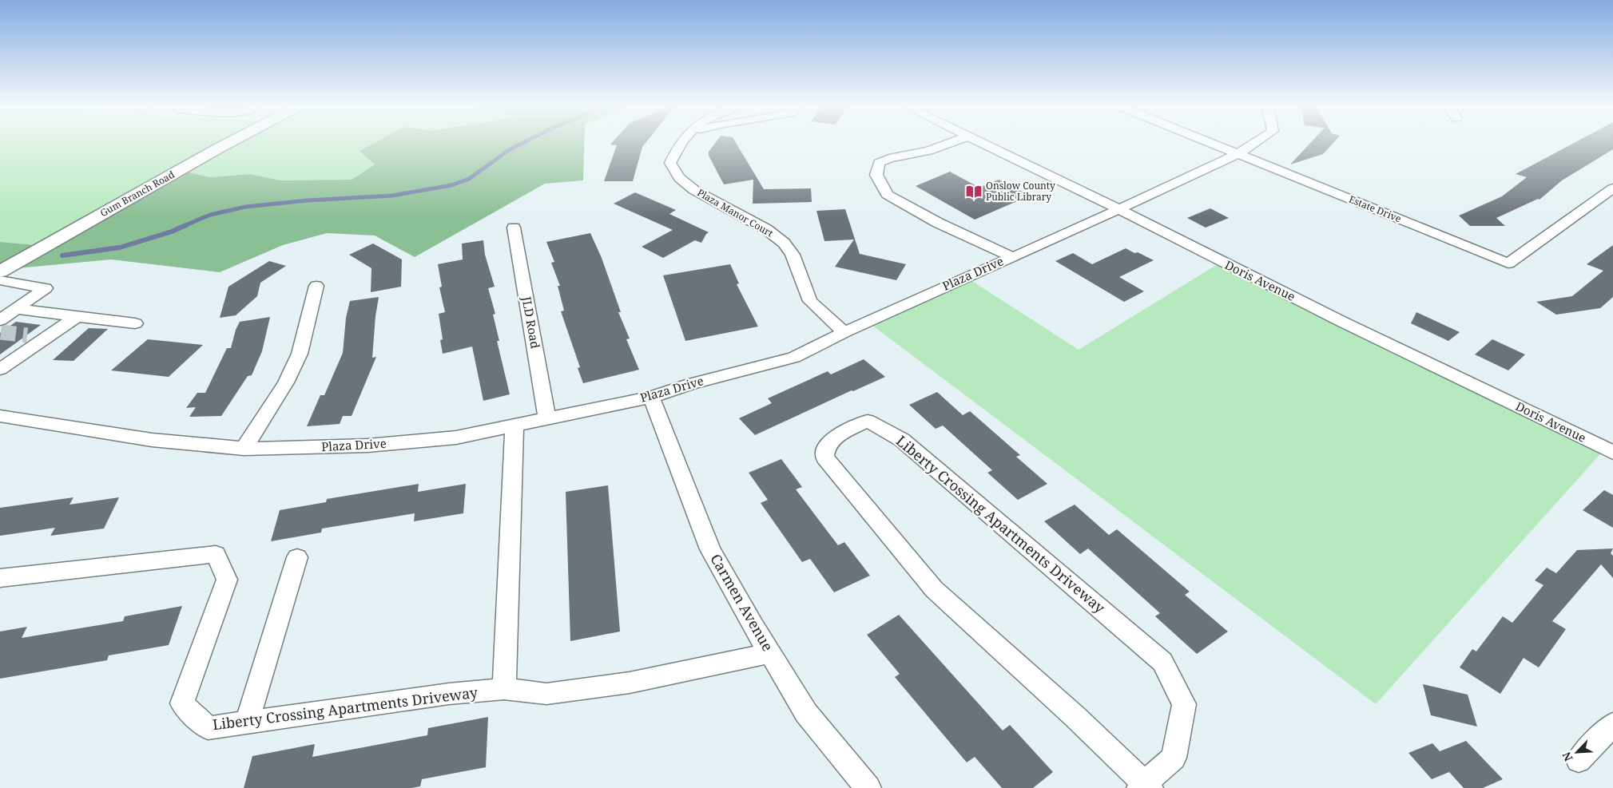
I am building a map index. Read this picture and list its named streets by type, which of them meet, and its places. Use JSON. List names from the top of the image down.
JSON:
{
  "streets": {
    "main road": ["Gum Branch Road"],
    "street": [
      "Estate Drive",
      "Plaza Manor Court",
      "Plaza Drive",
      "Doris Avenue",
      "JLD Road",
      "Liberty Crossing Apartments Driveway",
      "Carmen Avenue"
    ]
  },
  "crossings": [
    ["Estate Drive", "Plaza Drive"],
    ["Plaza Manor Court", "Plaza Drive"],
    ["Plaza Drive", "Doris Avenue"],
    ["Plaza Drive", "JLD Road"],
    ["Plaza Drive", "Carmen Avenue"],
    ["Liberty Crossing Apartments Driveway", "Carmen Avenue"]
  ],
  "places": {
    "library": ["Onslow County Public Library"]
  },
  "north": "bottom left"
}
